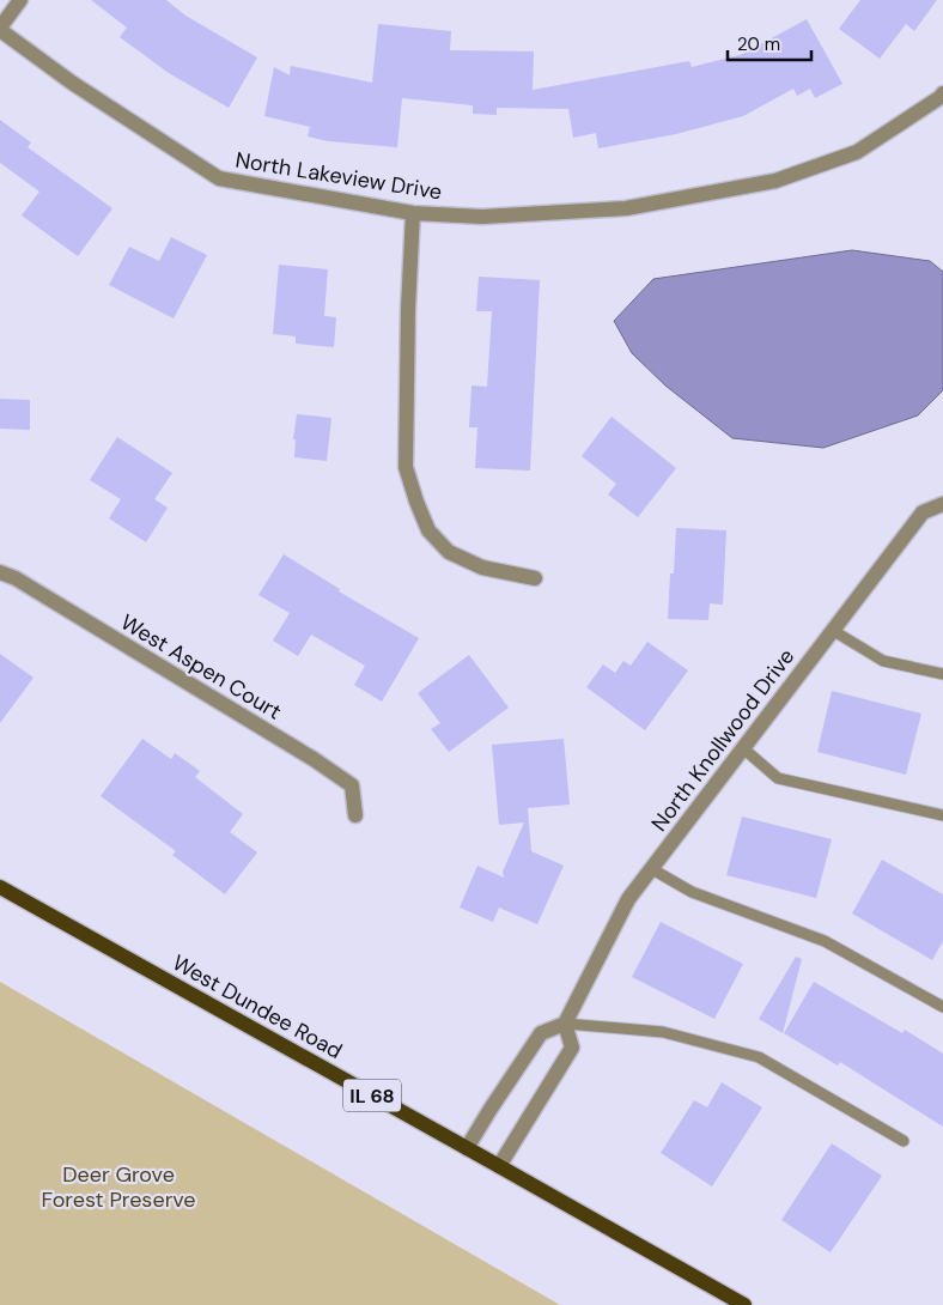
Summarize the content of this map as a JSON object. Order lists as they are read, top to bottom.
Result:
{
  "streets": {
    "main road": ["West Dundee Road", "IL 68"],
    "street": ["North Lakeview Drive", "West Aspen Court", "North Knollwood Drive"]
  },
  "parks": ["Deer Grove Forest Preserve"],
  "scale_bar": "20 m"
}
